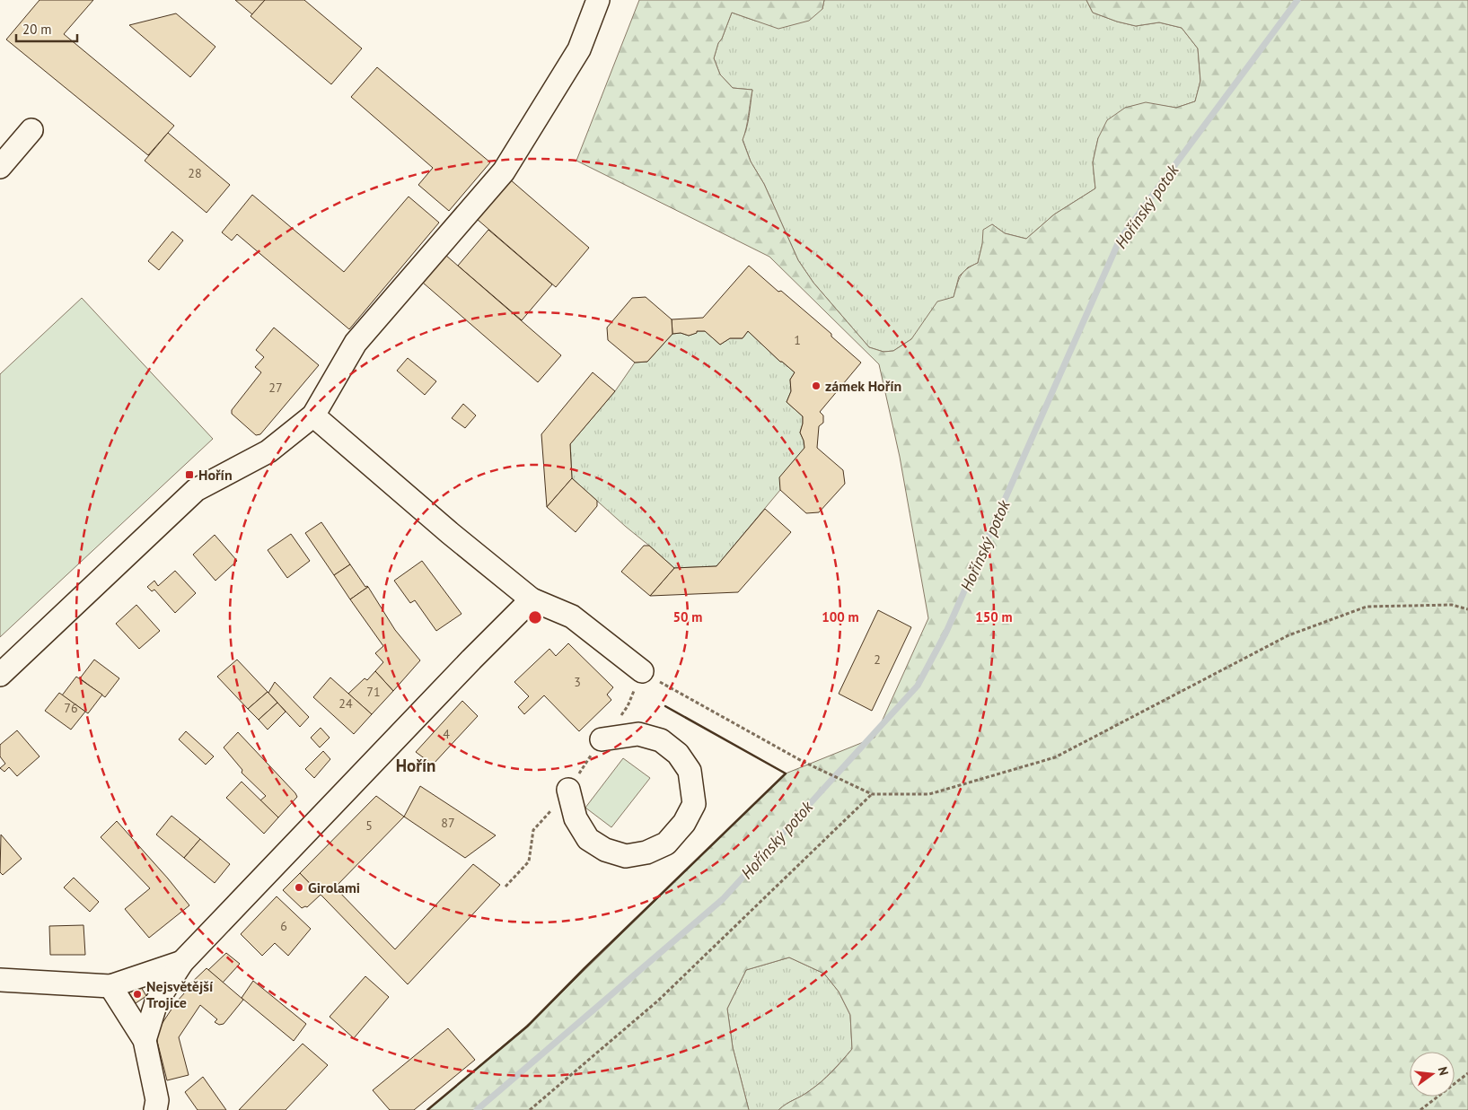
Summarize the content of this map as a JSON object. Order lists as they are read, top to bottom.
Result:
{
  "districts": ["Hořín"],
  "water": ["Hořínský potok"],
  "places": {
    "other": ["zámek Hořín", "Girolami", "Nejsvětější Trojice"],
    "transit": ["Hořín"]
  },
  "house_numbers": [
    "28",
    "1",
    "27",
    "2",
    "3",
    "71",
    "24",
    "76",
    "4",
    "87",
    "5",
    "6"
  ],
  "scale_bar": "20 m",
  "north": "right",
  "rings": ["50 m", "100 m", "150 m"]
}
